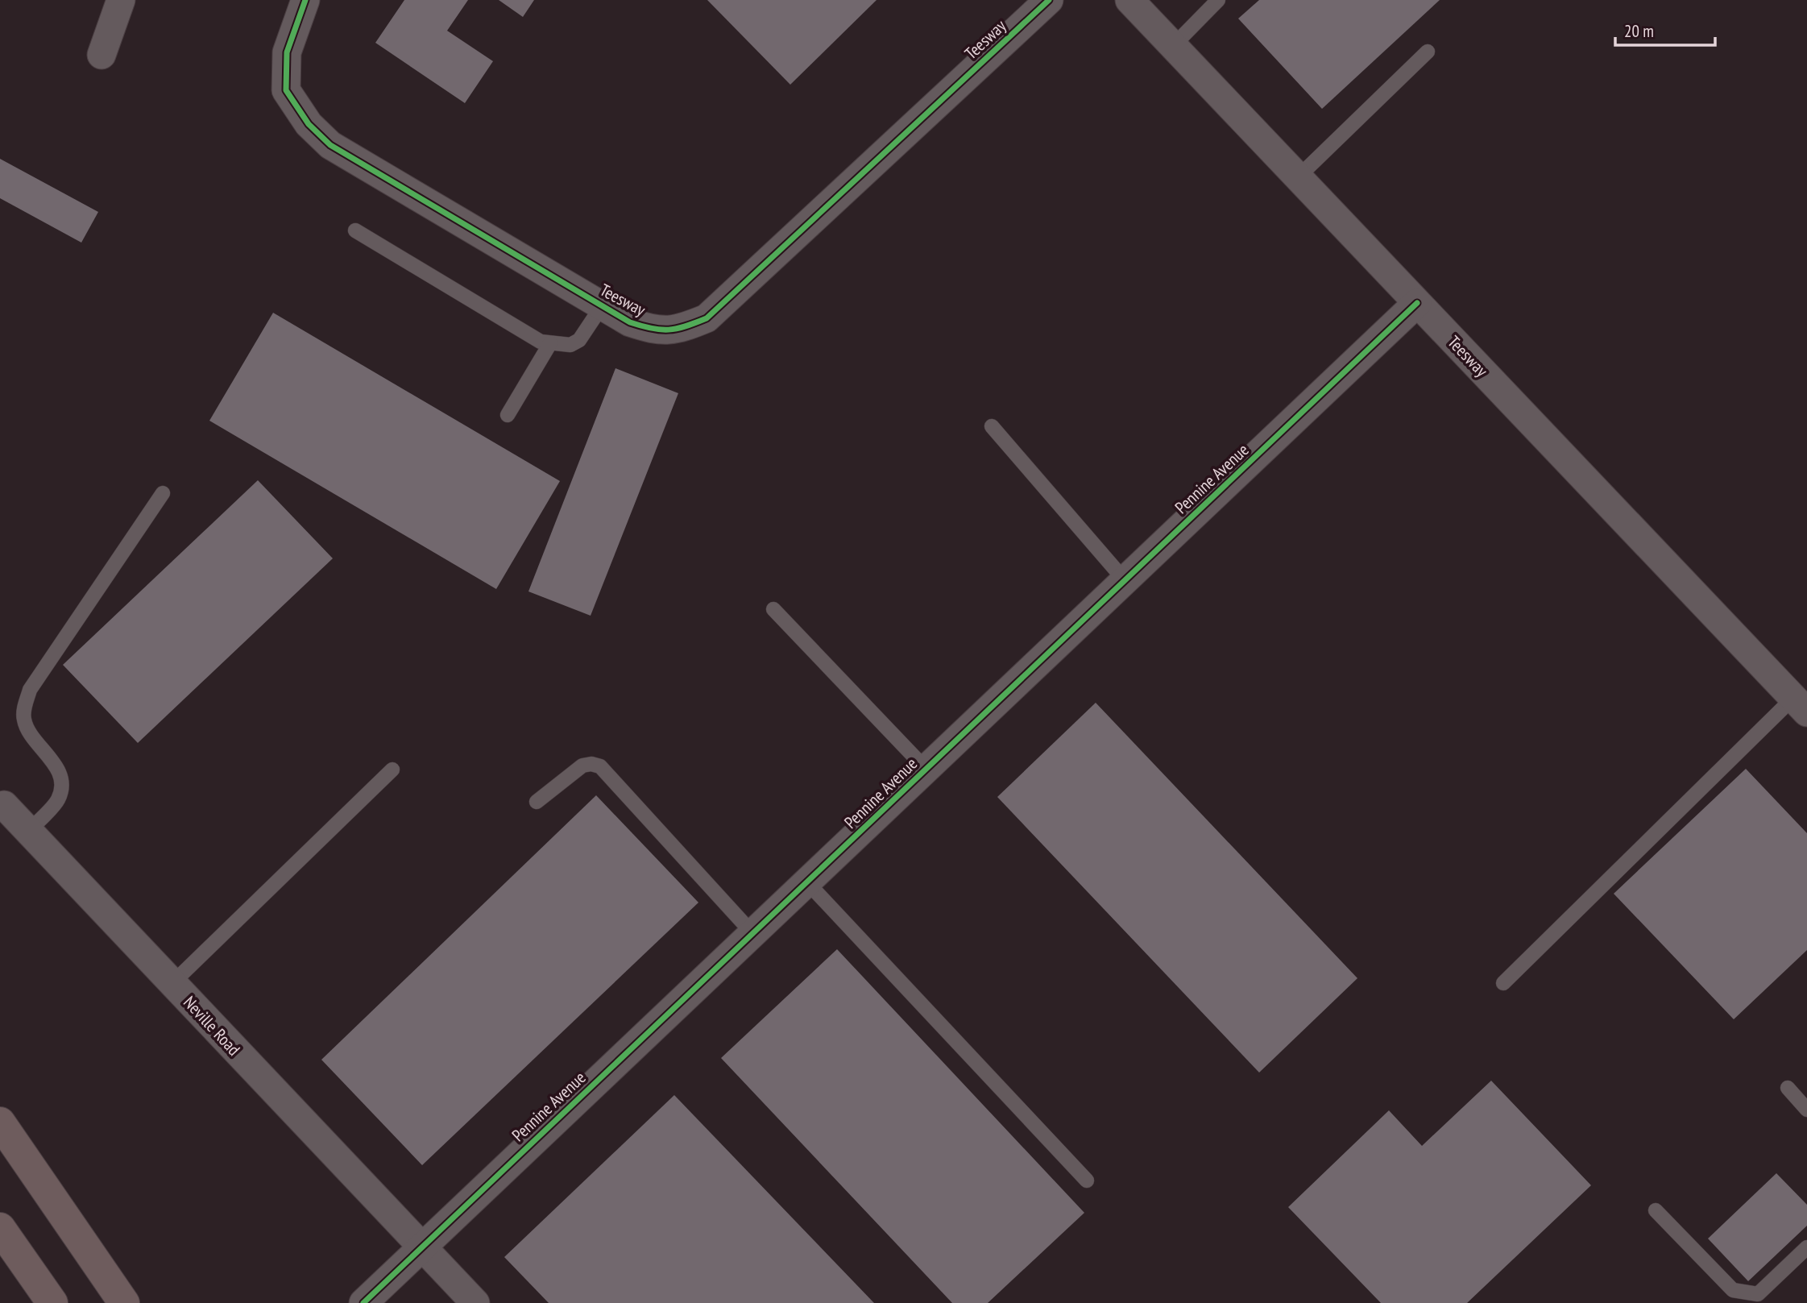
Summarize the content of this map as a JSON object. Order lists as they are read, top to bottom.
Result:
{
  "streets": {
    "street": ["Teesway", "Pennine Avenue", "Neville Road"]
  },
  "crossings": [
    ["Teesway", "Pennine Avenue"],
    ["Pennine Avenue", "Neville Road"]
  ],
  "scale_bar": "20 m"
}
